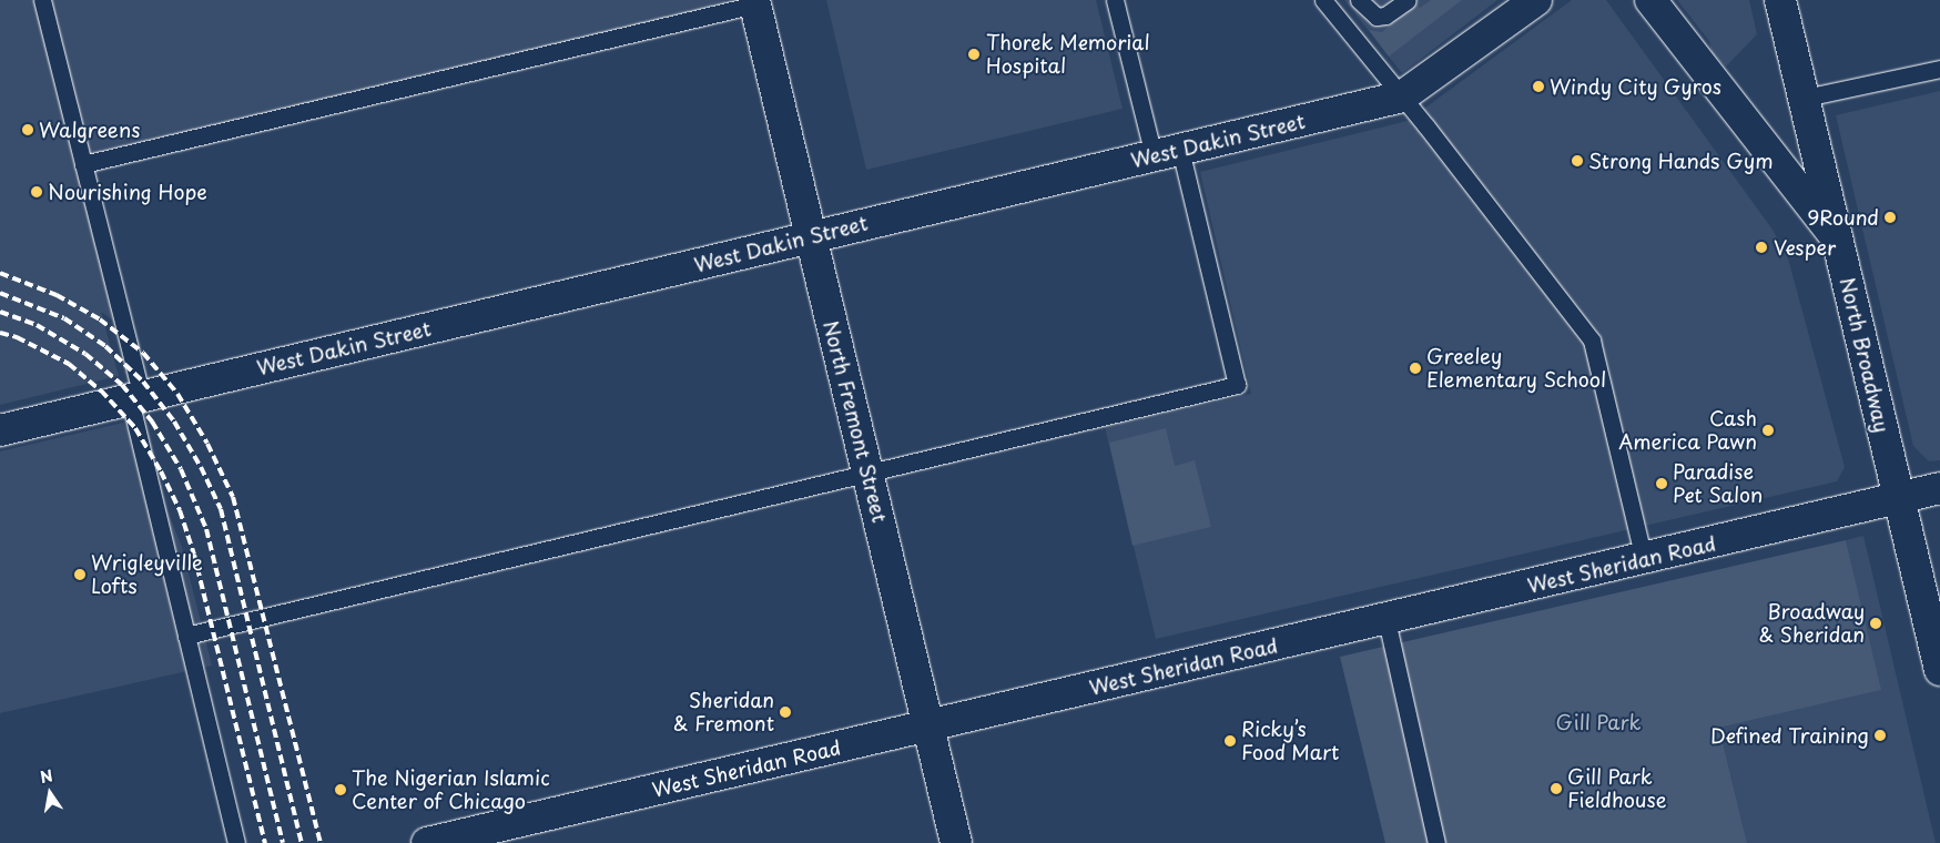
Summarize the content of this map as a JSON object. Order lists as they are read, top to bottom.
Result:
{
  "streets": {
    "street": [
      "West Dakin Street",
      "North Broadway",
      "North Fremont Street",
      "West Sheridan Road"
    ]
  },
  "crossings": [
    ["West Dakin Street", "North Fremont Street"],
    ["North Broadway", "West Sheridan Road"],
    ["North Fremont Street", "West Sheridan Road"]
  ],
  "parks": ["Gill Park"],
  "places": [
    "Thorek Memorial Hospital",
    "Windy City Gyros",
    "Walgreens",
    "Strong Hands Gym",
    "Nourishing Hope",
    "9Round",
    "Vesper",
    "Greeley Elementary School",
    "Cash America Pawn",
    "Paradise Pet Salon",
    "Wrigleyville Lofts",
    "Broadway & Sheridan",
    "Sheridan & Fremont",
    "Defined Training",
    "Ricky’s Food Mart",
    "Gill Park Fieldhouse",
    "The Nigerian Islamic Center of Chicago"
  ],
  "north": "top"
}
